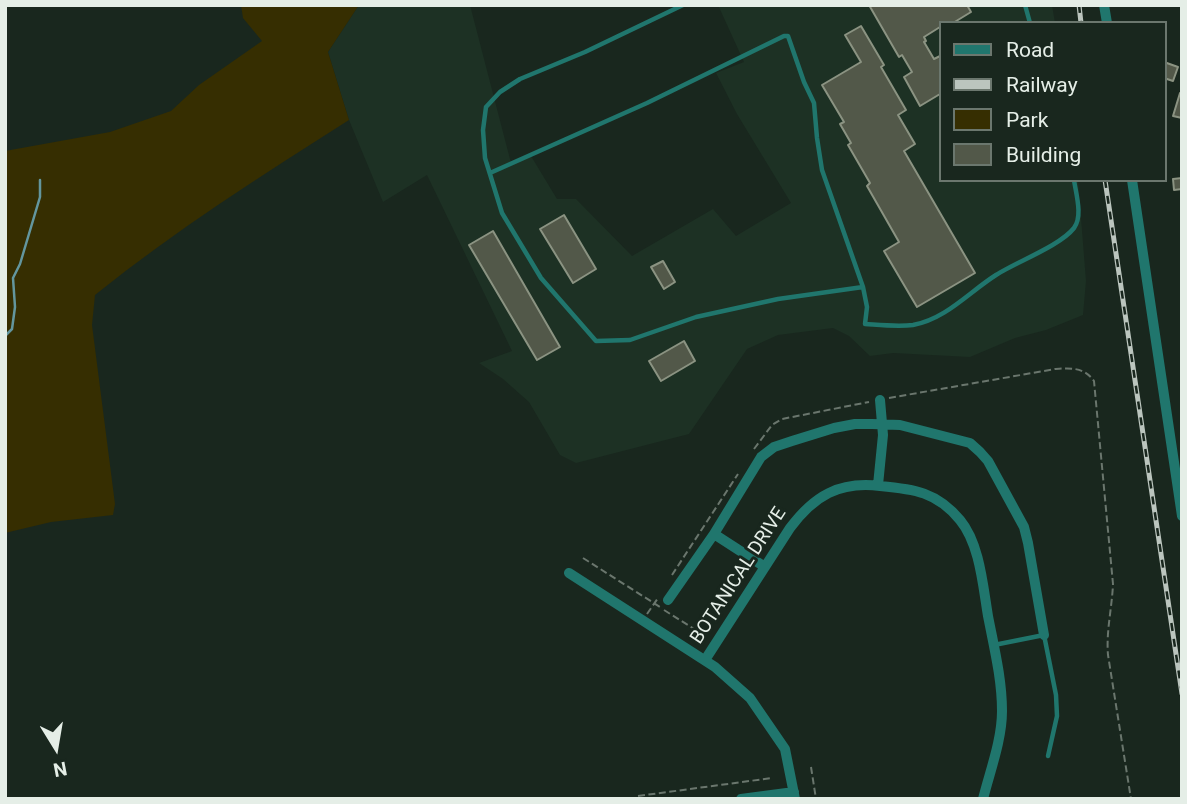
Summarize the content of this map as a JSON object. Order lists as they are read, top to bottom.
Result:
{
  "streets": {
    "street": ["BOTANICAL DRIVE"]
  },
  "legend": [
    "Road",
    "Railway",
    "Park",
    "Building"
  ],
  "north": "bottom"
}
